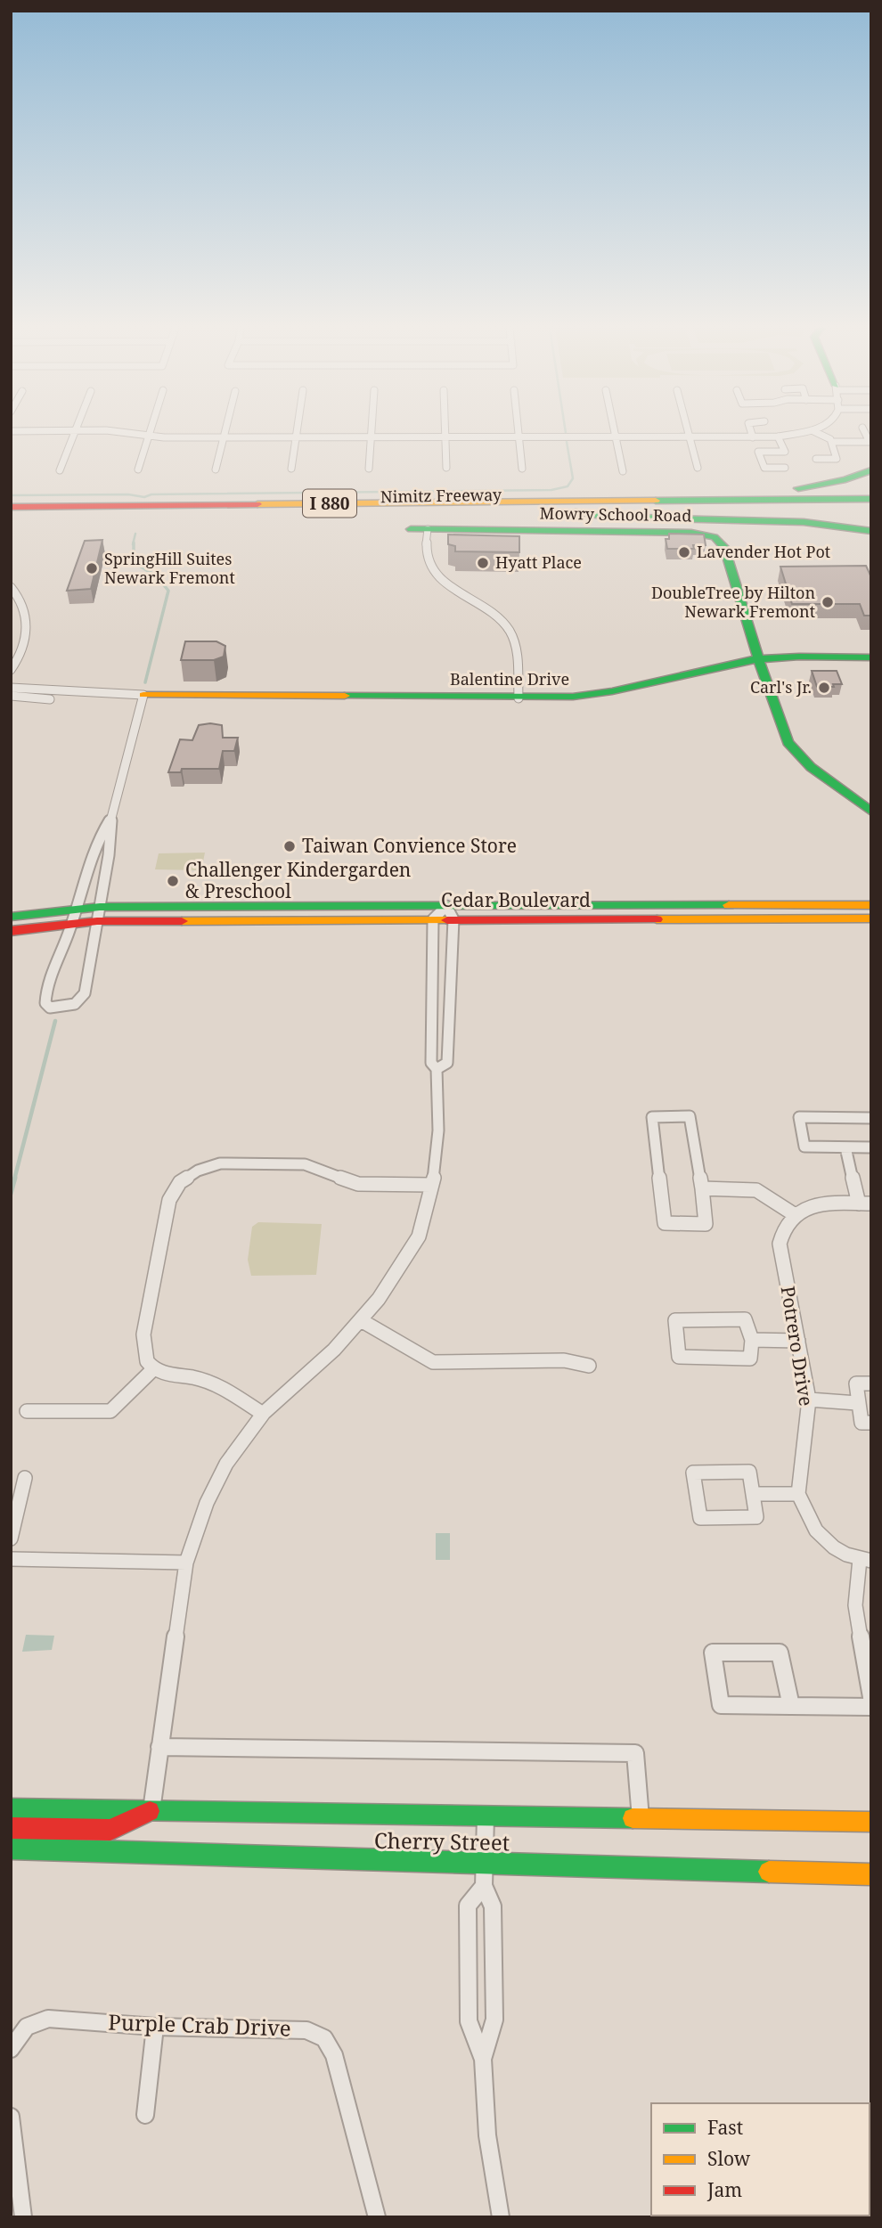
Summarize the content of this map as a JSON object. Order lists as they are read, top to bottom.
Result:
{
  "streets": {
    "main road": [
      "Nimitz Freeway",
      "I 880",
      "Mowry School Road",
      "Balentine Drive",
      "Cedar Boulevard",
      "Cherry Street"
    ],
    "street": ["Potrero Drive", "Purple Crab Drive"]
  },
  "crossings": [
    ["Mowry School Road", "Balentine Drive"]
  ],
  "places": [
    "Lavender Hot Pot",
    "Hyatt Place",
    "SpringHill Suites Newark Fremont",
    "DoubleTree by Hilton Newark Fremont",
    "Carl's Jr.",
    "Taiwan Convience Store",
    "Challenger Kindergarden & Preschool"
  ],
  "legend": ["Fast", "Slow", "Jam"]
}
